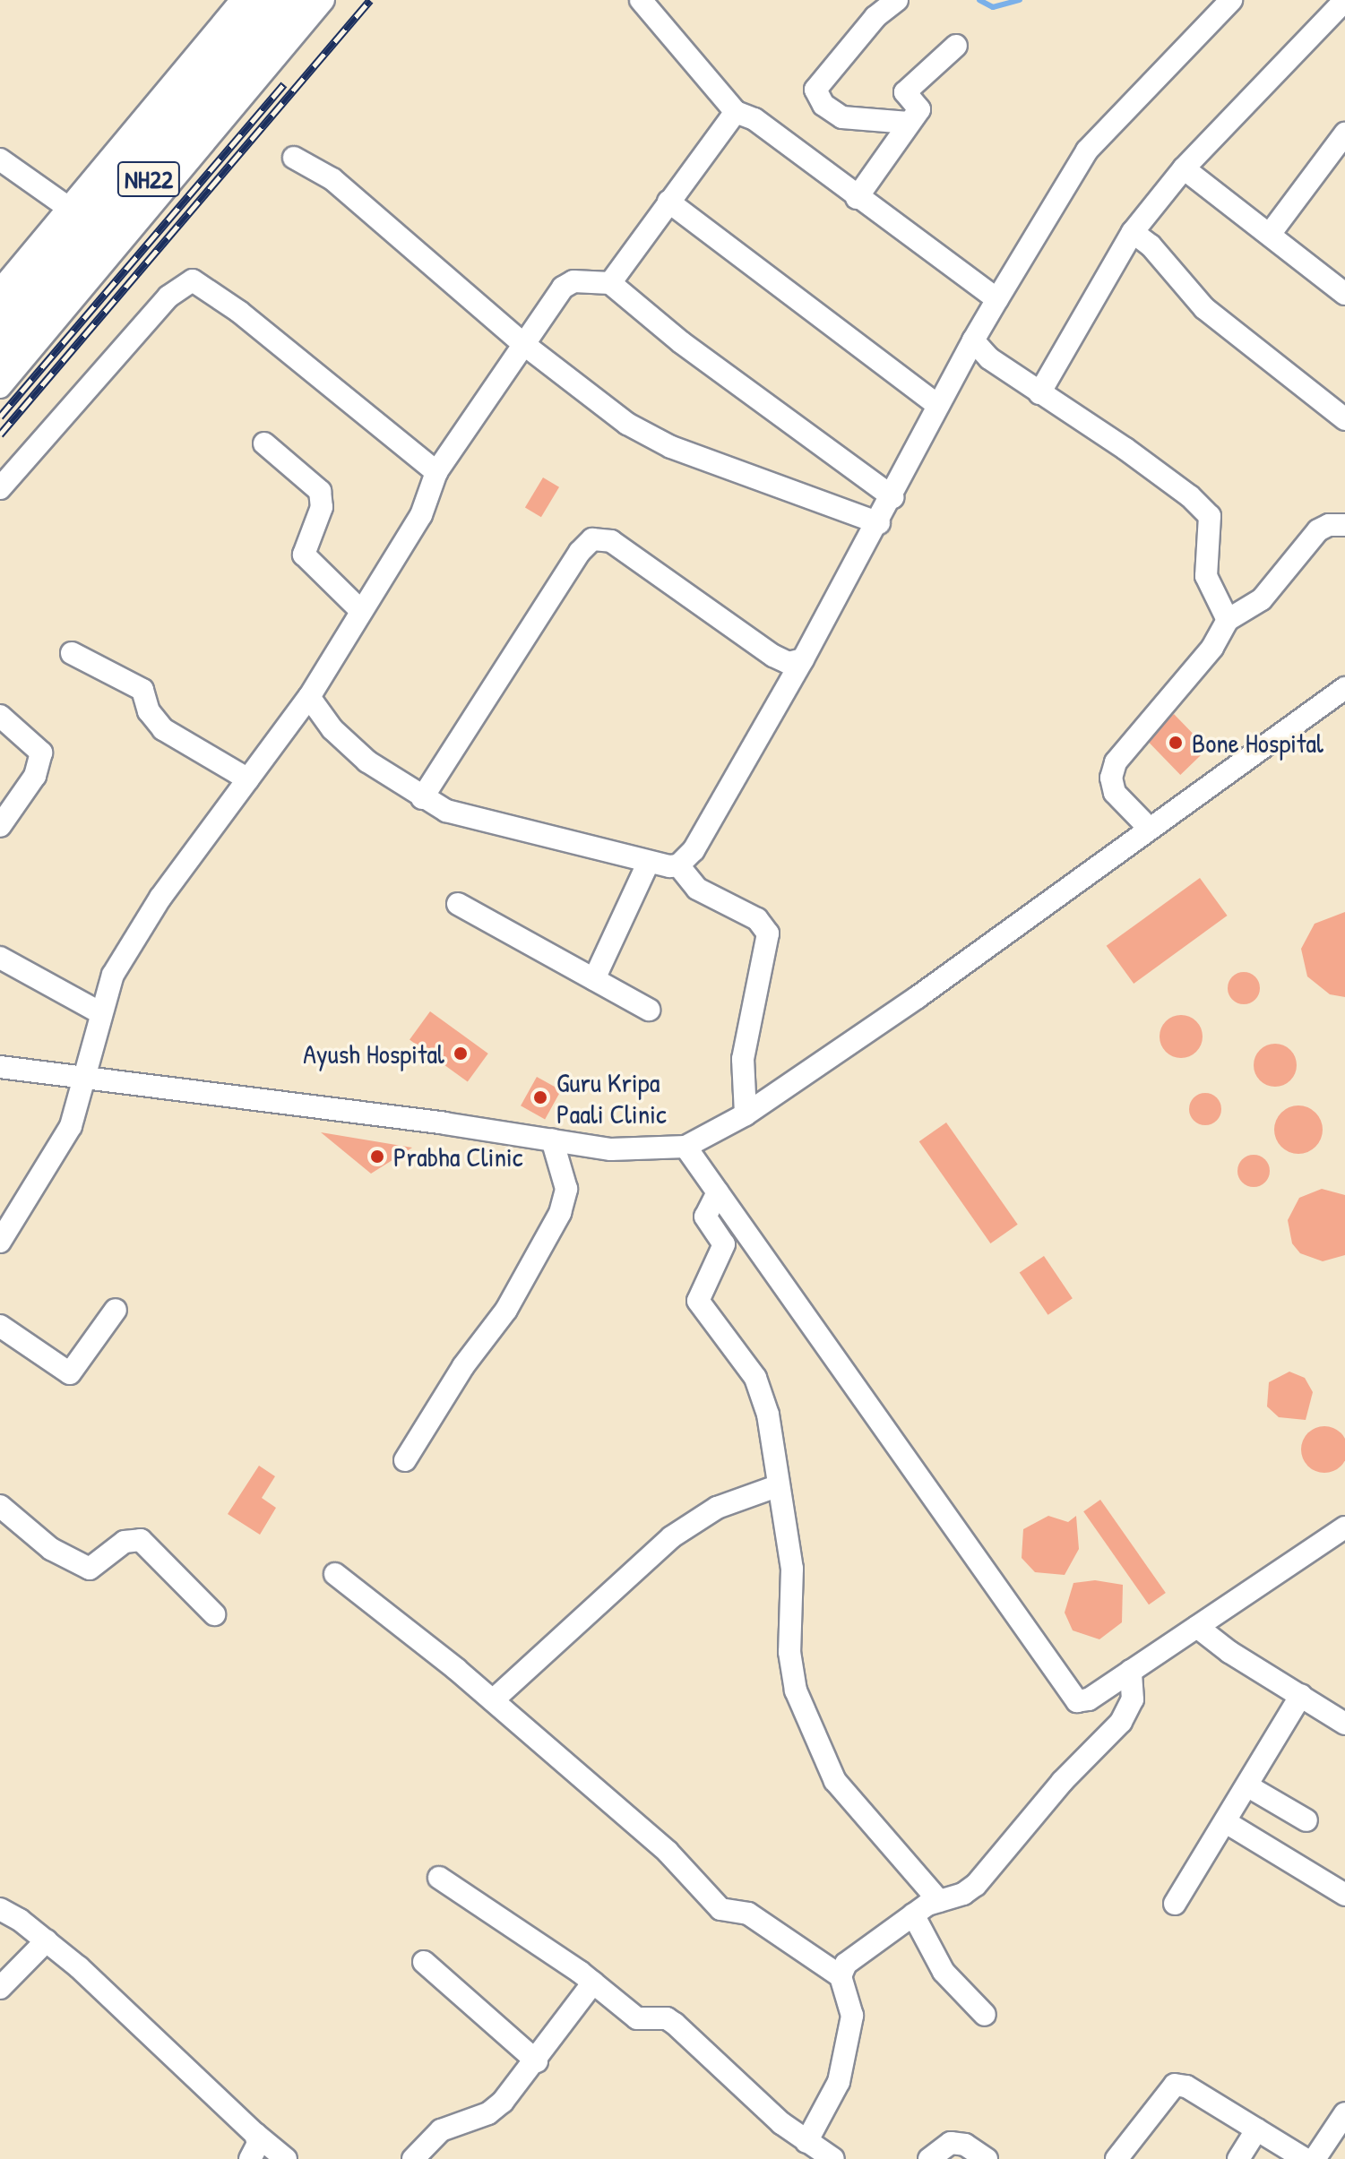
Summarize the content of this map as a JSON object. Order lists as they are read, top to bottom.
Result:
{
  "streets": {
    "highway": ["NH22"]
  },
  "places": [
    "Bone Hospital",
    "Ayush Hospital",
    "Guru Kripa Paali Clinic",
    "Prabha Clinic"
  ]
}
